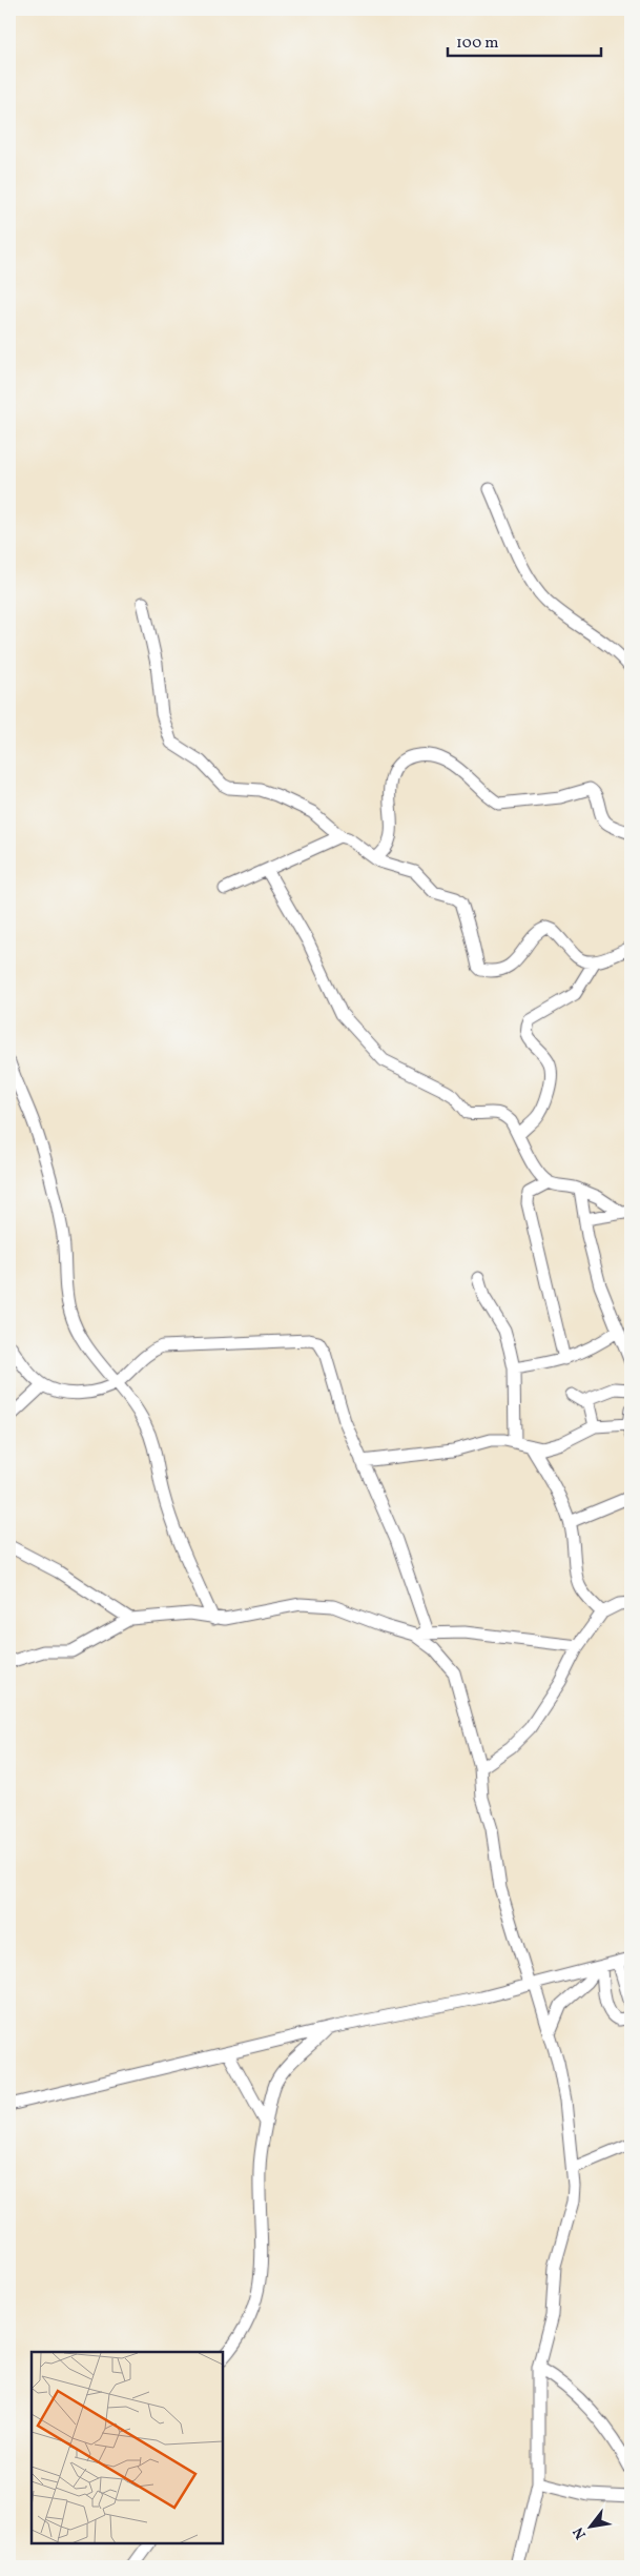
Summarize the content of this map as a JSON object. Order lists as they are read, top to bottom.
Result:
{
  "scale_bar": "100 m",
  "north": "bottom left"
}
